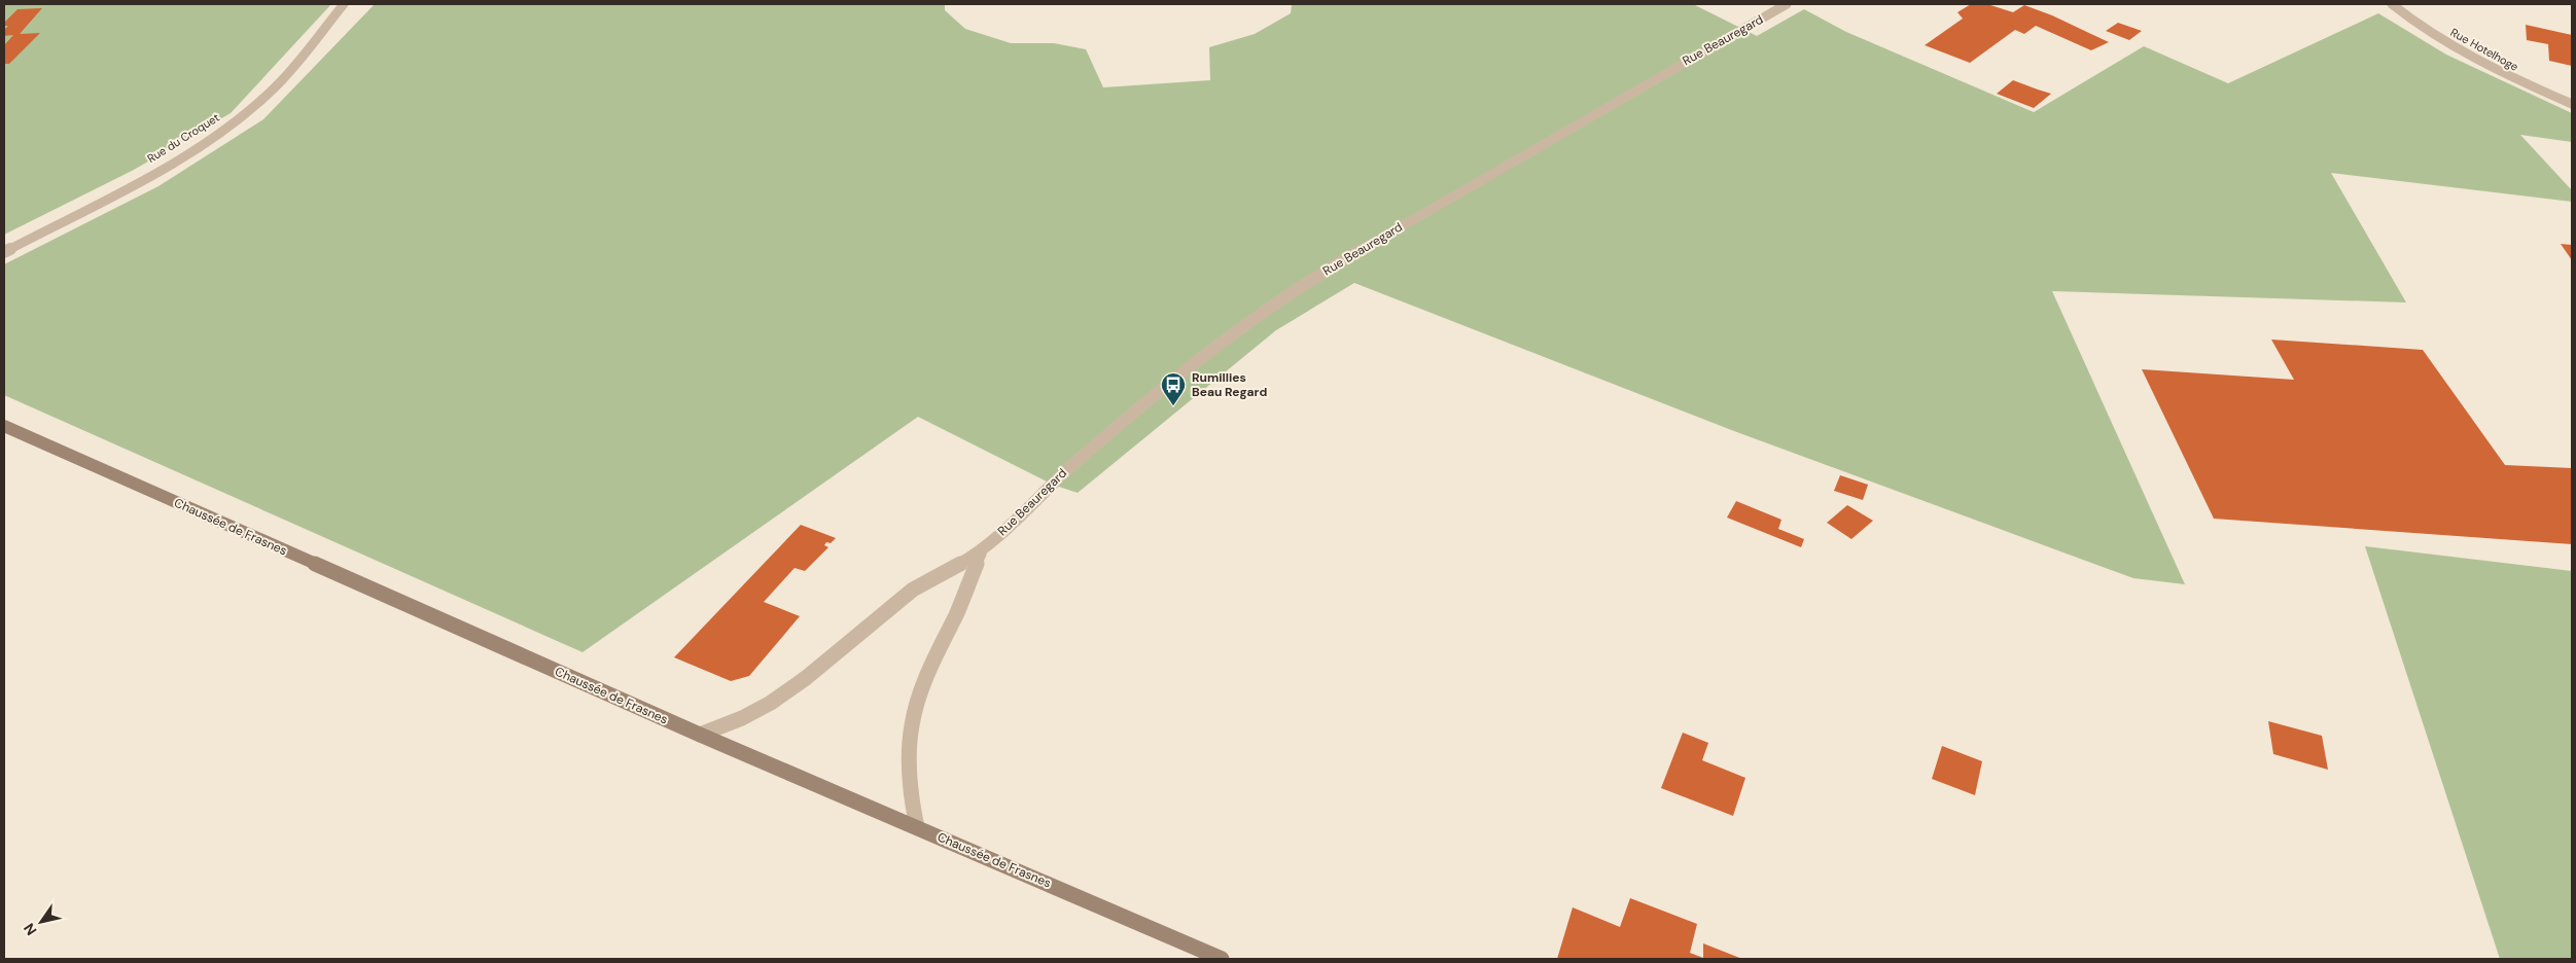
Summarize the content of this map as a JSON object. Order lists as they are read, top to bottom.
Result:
{
  "streets": {
    "main road": ["Chaussée de Frasnes"],
    "street": ["Rue Beauregard", "Rue Hotelhoge", "Rue du Croquet"]
  },
  "crossings": [
    ["Rue Beauregard", "Chaussée de Frasnes"]
  ],
  "places": {
    "bus stop": ["Rumillies Beau Regard"]
  },
  "north": "bottom left"
}
